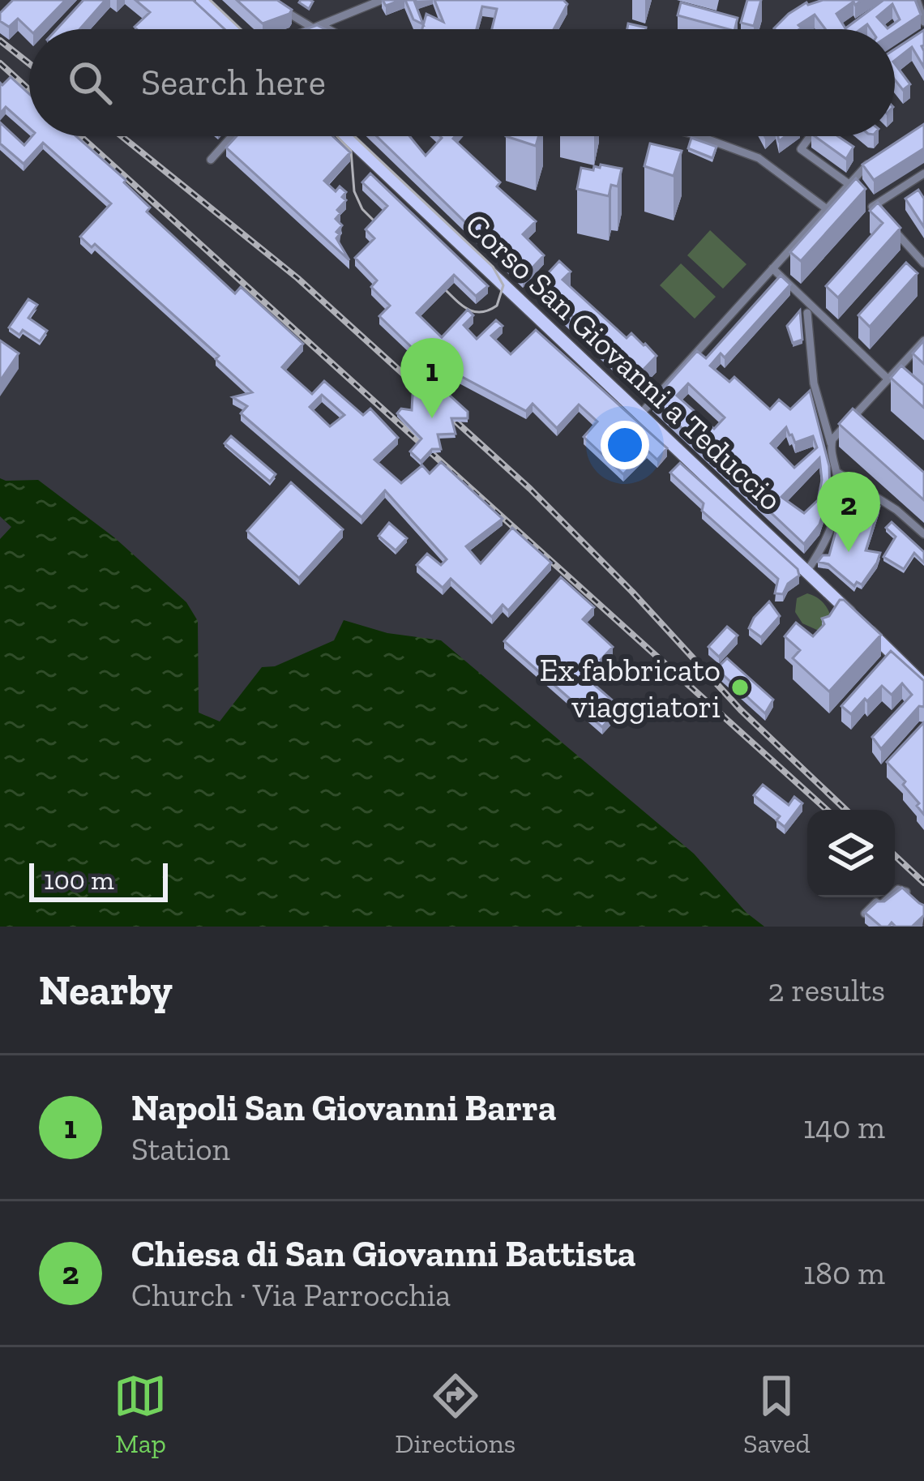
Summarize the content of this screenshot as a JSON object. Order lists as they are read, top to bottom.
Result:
{
  "streets": {
    "main road": ["Corso San Giovanni a Teduccio"]
  },
  "places": ["Ex fabbricato viaggiatori"],
  "scale_bar": "100 m",
  "page": {
    "search": "Search here",
    "pins": ["1", "2"],
    "scale": "100 m",
    "heading": ["Nearby", "2 results"],
    "list": [
      {
        "mark": "1",
        "name": "Napoli San Giovanni Barra",
        "note": "Station",
        "value": "140 m"
      },
      {
        "mark": "2",
        "name": "Chiesa di San Giovanni Battista",
        "note": "Church · Via Parrocchia",
        "value": "180 m"
      }
    ],
    "nav": ["Map", "Directions", "Saved"]
  }
}
